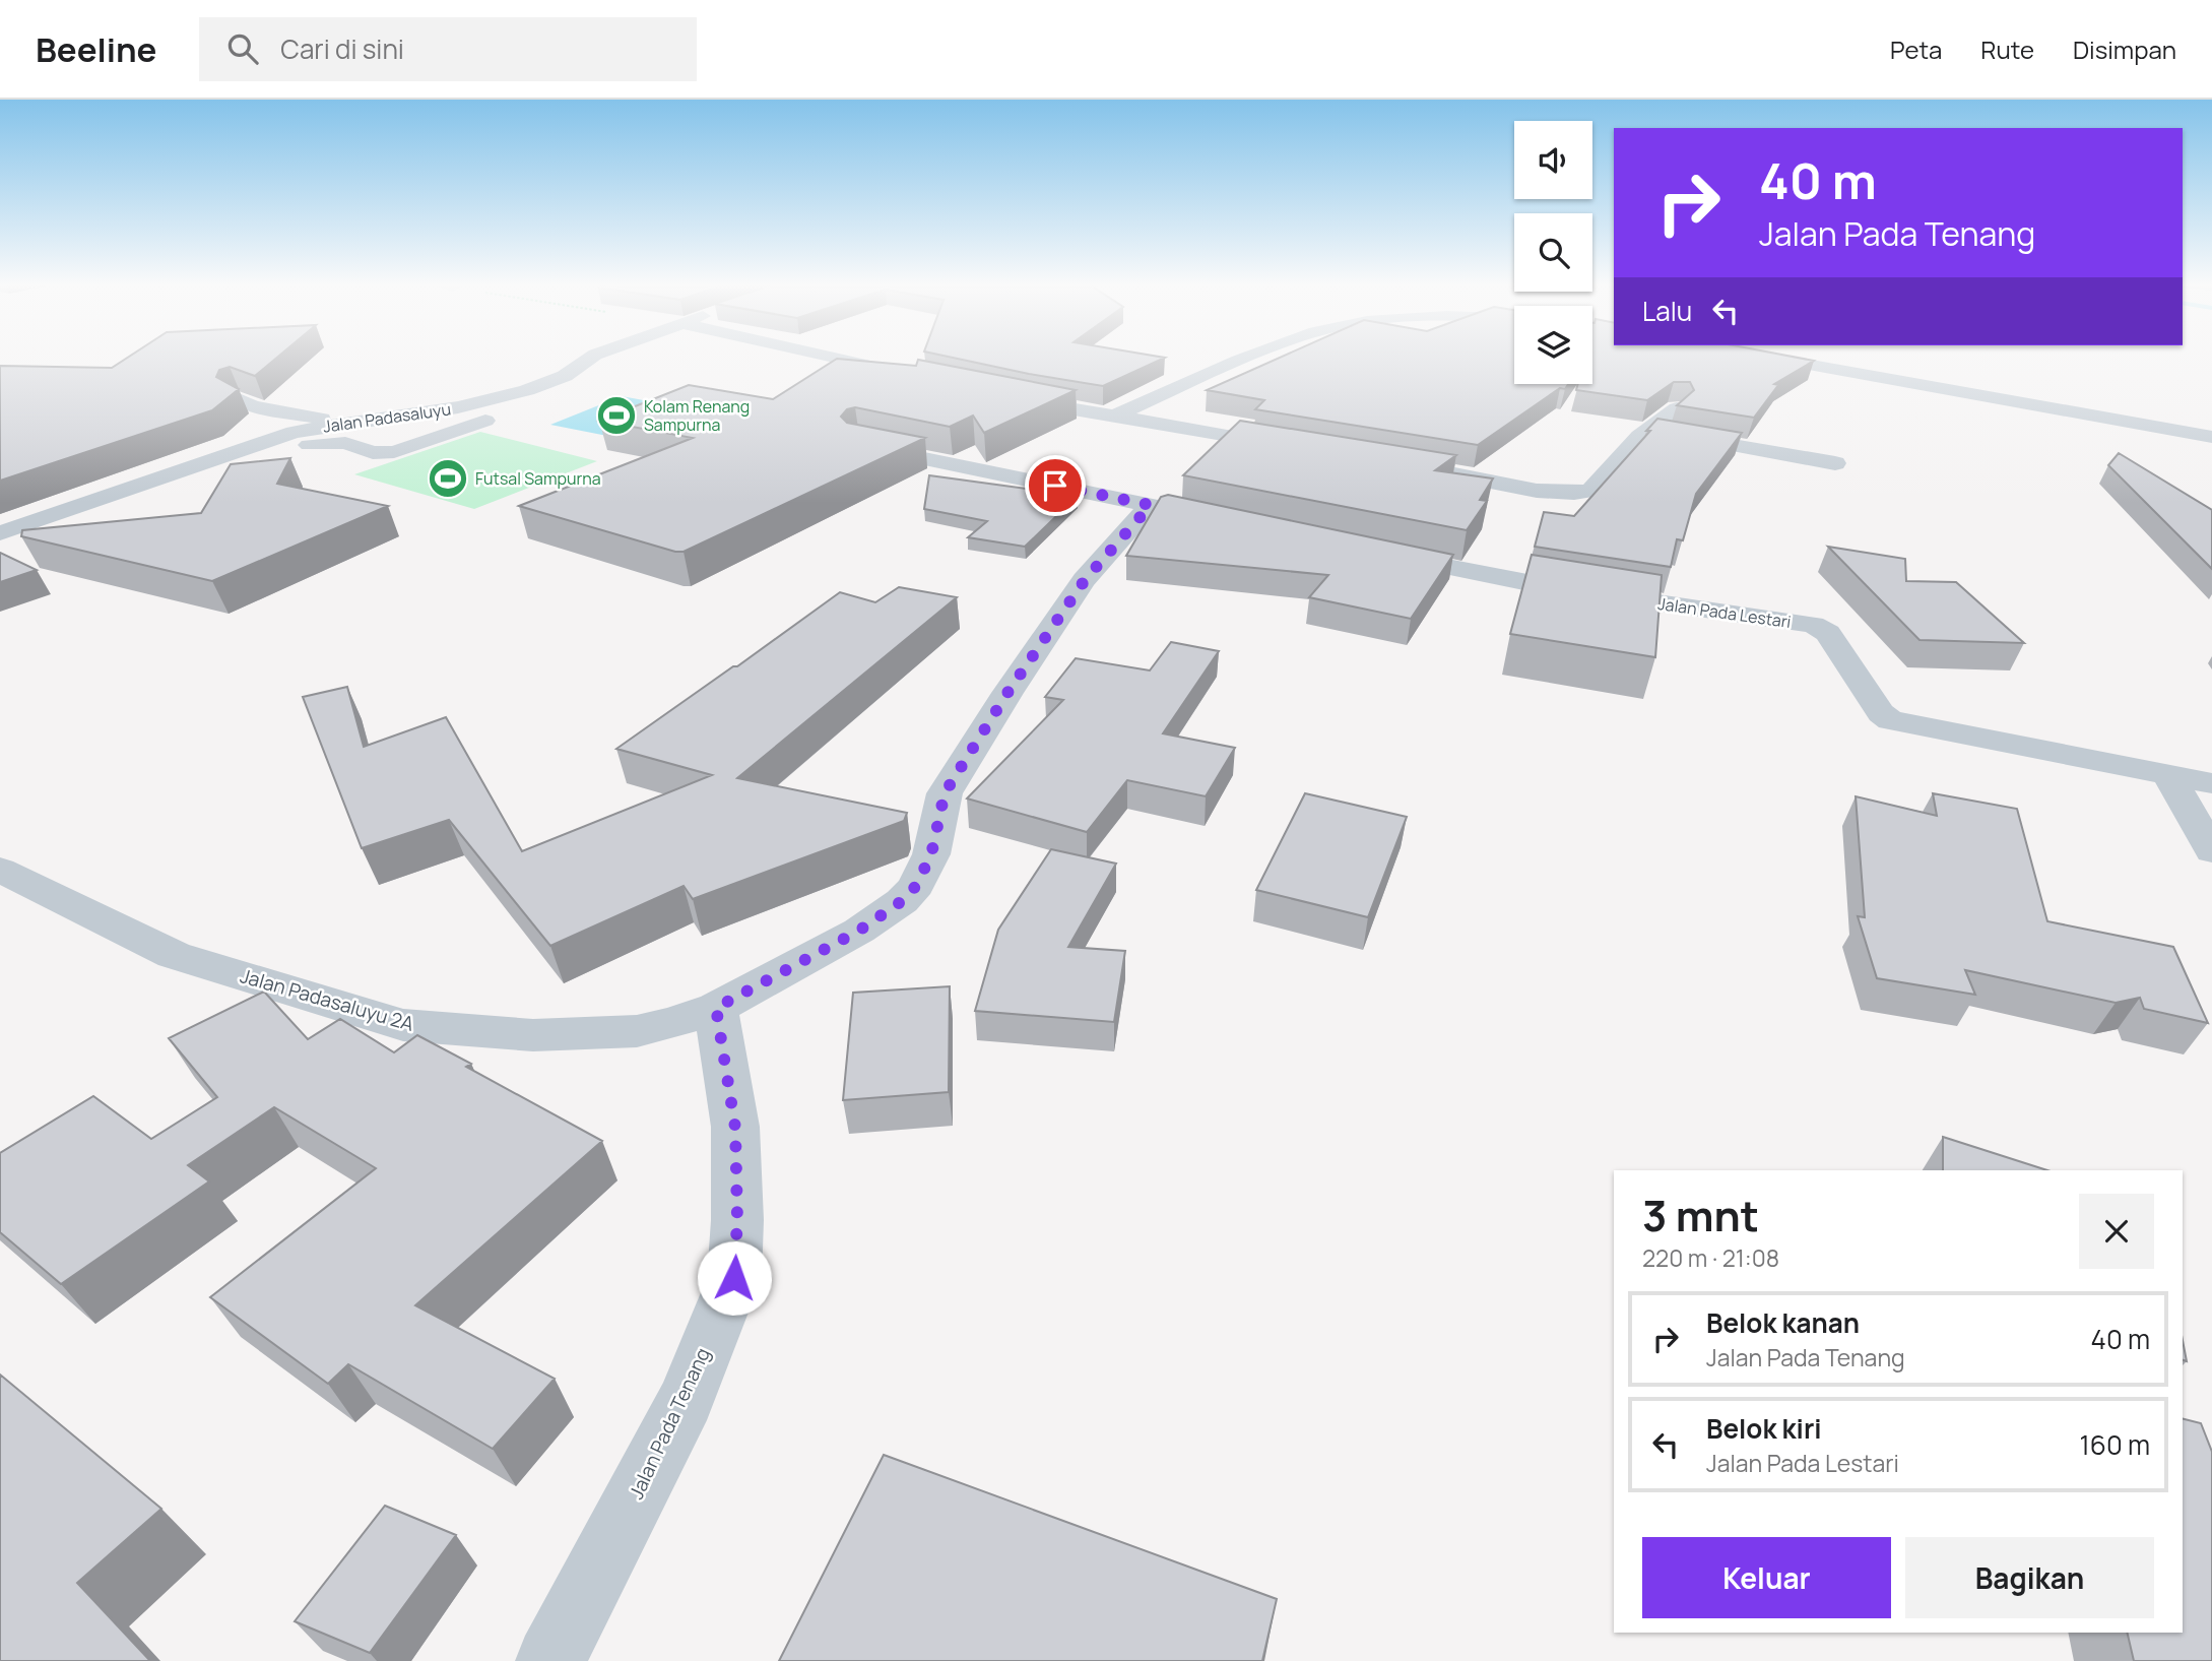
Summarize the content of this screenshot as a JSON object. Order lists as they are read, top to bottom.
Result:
{
  "streets": {
    "street": [
      "Jalan Padasaluyu",
      "Jalan Pada Lestari",
      "Jalan Padasaluyu 2A",
      "Jalan Pada Tenang"
    ]
  },
  "crossings": [
    ["Jalan Padasaluyu 2A", "Jalan Pada Tenang"]
  ],
  "places": {
    "sports": ["Kolam Renang Sampurna", "Futsal Sampurna"]
  },
  "page": {
    "header": "Beeline",
    "search": "Cari di sini",
    "nav": ["Peta", "Rute", "Disimpan"],
    "turn": ["40 m", "Jalan Pada Tenang"],
    "then": "Lalu",
    "heading": ["3 mnt", "220 m · 21:08"],
    "list": [
      {
        "name": "Belok kanan",
        "note": "Jalan Pada Tenang",
        "value": "40 m"
      },
      {
        "name": "Belok kiri",
        "note": "Jalan Pada Lestari",
        "value": "160 m"
      }
    ],
    "buttons": ["Keluar", "Bagikan"]
  }
}
